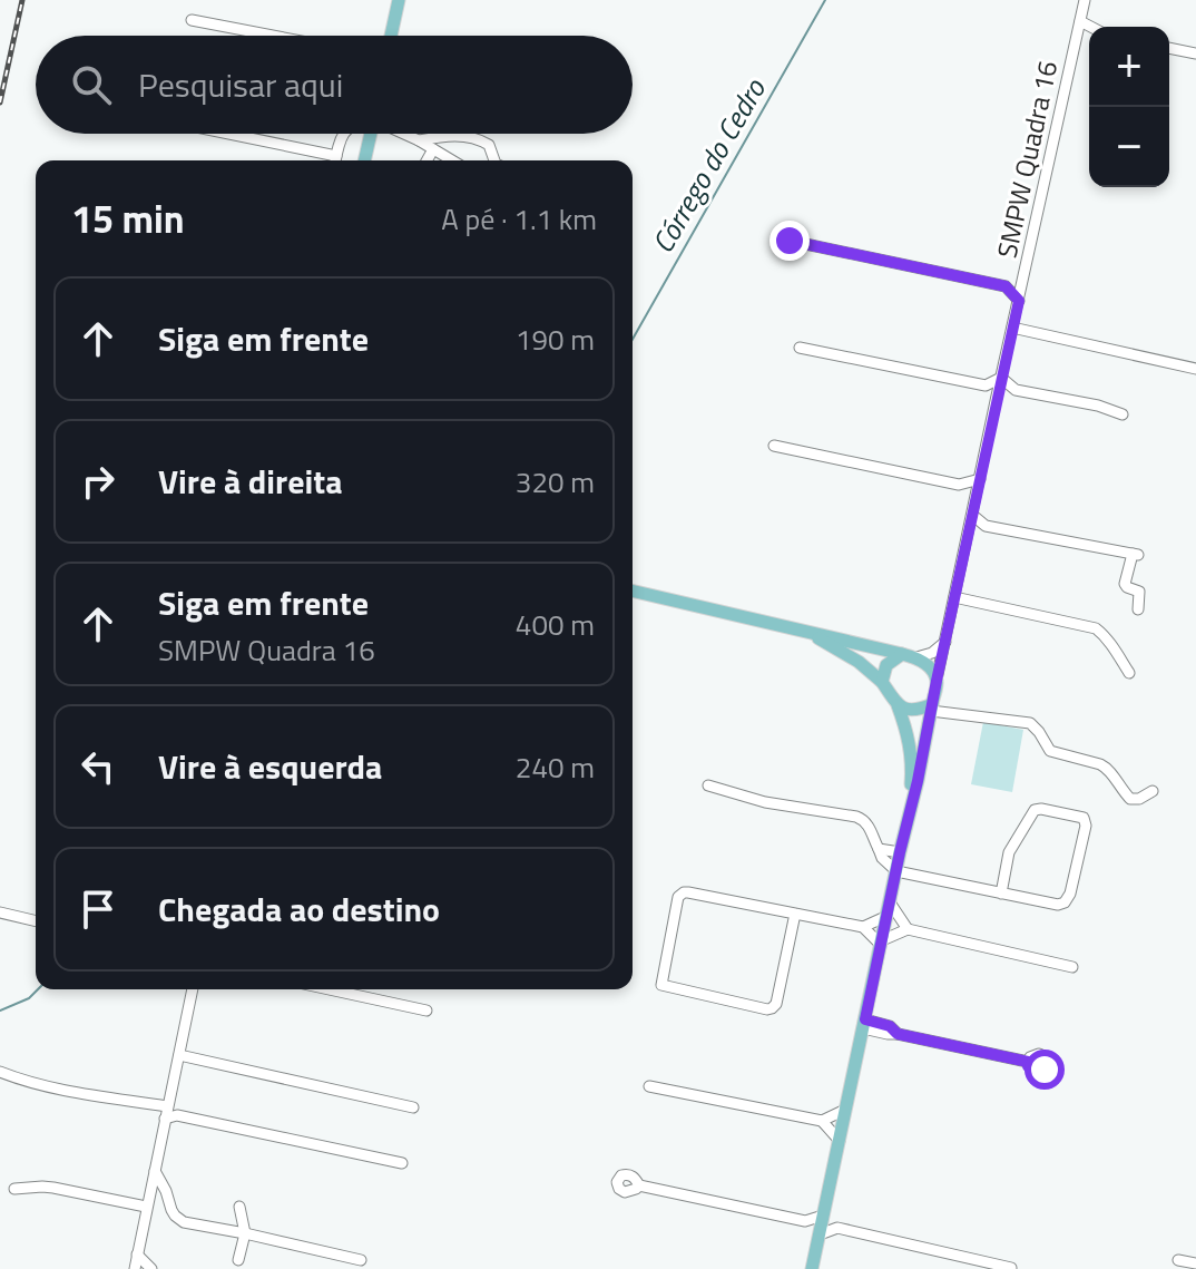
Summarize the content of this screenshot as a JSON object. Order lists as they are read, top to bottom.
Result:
{
  "streets": {
    "street": ["SMPW Quadra 16"]
  },
  "water": ["Córrego do Cedro"],
  "page": {
    "map_buttons": ["+", "−"],
    "search": "Pesquisar aqui",
    "heading": ["15 min", "A pé · 1.1 km"],
    "list": [
      ["Siga em frente", "190 m"],
      ["Vire à direita", "320 m"],
      ["Siga em frente", "SMPW Quadra 16", "400 m"],
      ["Vire à esquerda", "240 m"],
      "Chegada ao destino"
    ]
  }
}
